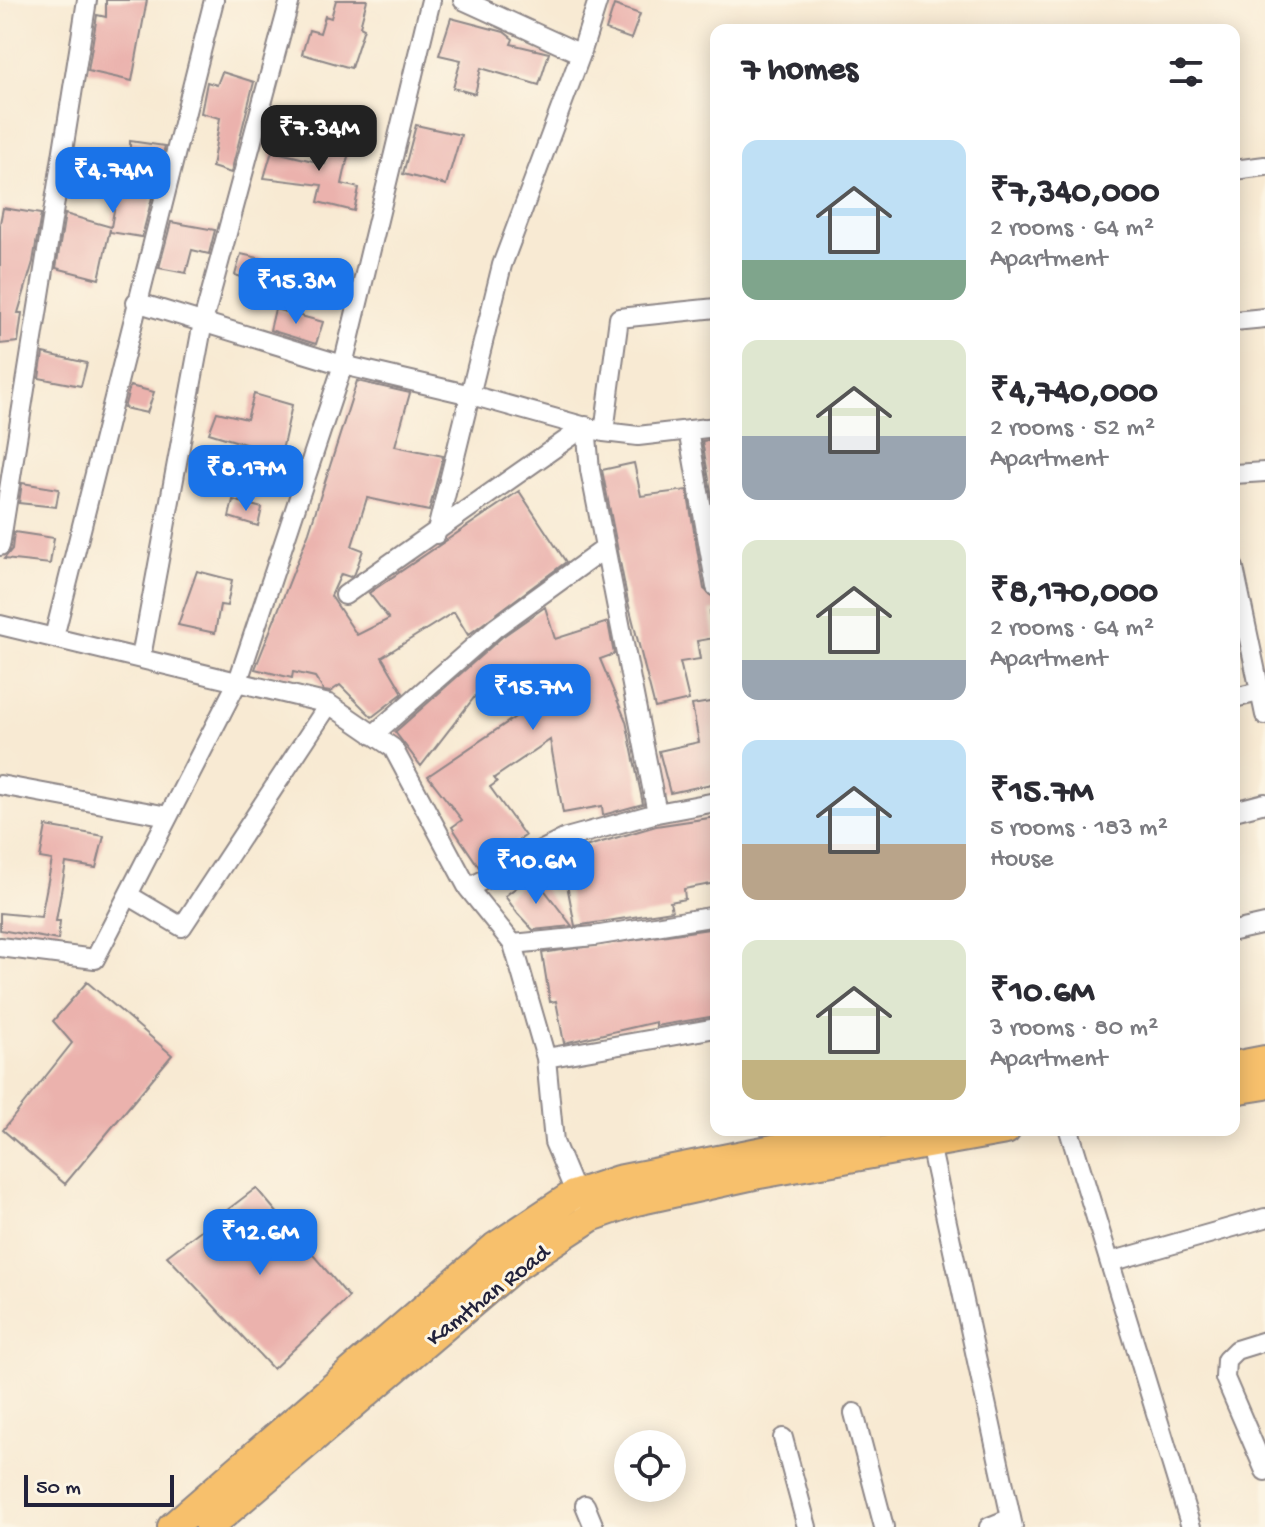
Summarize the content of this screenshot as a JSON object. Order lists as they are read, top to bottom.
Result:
{
  "streets": {
    "main road": ["Kamthan Road"]
  },
  "scale_bar": "50 m",
  "page": {
    "heading": "7 homes",
    "price": [
      "₹7.34M",
      "₹4.74M",
      "₹15.3M",
      "₹8.17M",
      "₹15.7M",
      "₹10.6M",
      "₹12.6M"
    ],
    "list": [
      {
        "name": "₹7,340,000",
        "note": "2 rooms · 64 m² · Apartment"
      },
      {
        "name": "₹4,740,000",
        "note": "2 rooms · 52 m² · Apartment"
      },
      {
        "name": "₹8,170,000",
        "note": "2 rooms · 64 m² · Apartment"
      },
      {
        "name": "₹15.7M",
        "note": "5 rooms · 183 m² · House"
      },
      {
        "name": "₹10.6M",
        "note": "3 rooms · 80 m² · Apartment"
      }
    ],
    "scale": "50 m"
  }
}
